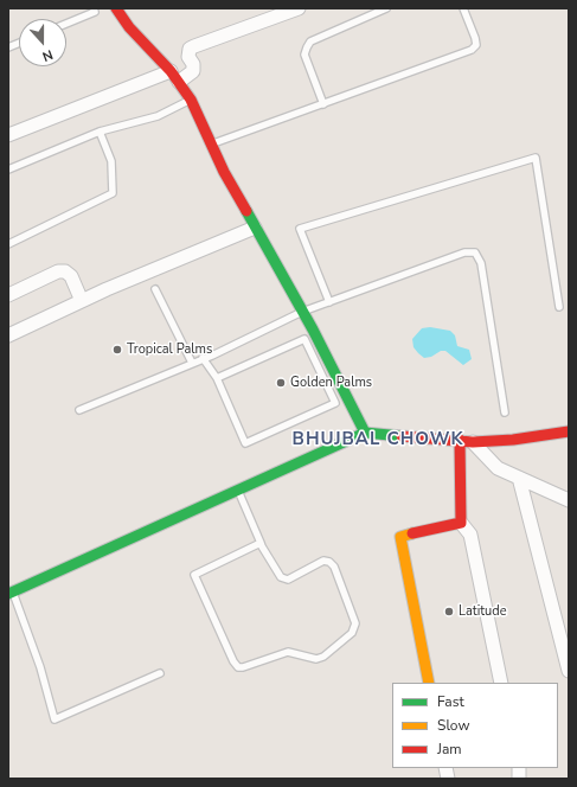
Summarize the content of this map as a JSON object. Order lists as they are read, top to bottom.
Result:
{
  "districts": ["BHUJBAL CHOWK"],
  "places": ["Tropical Palms", "Golden Palms", "Latitude"],
  "legend": ["Fast", "Slow", "Jam"],
  "north": "bottom"
}
